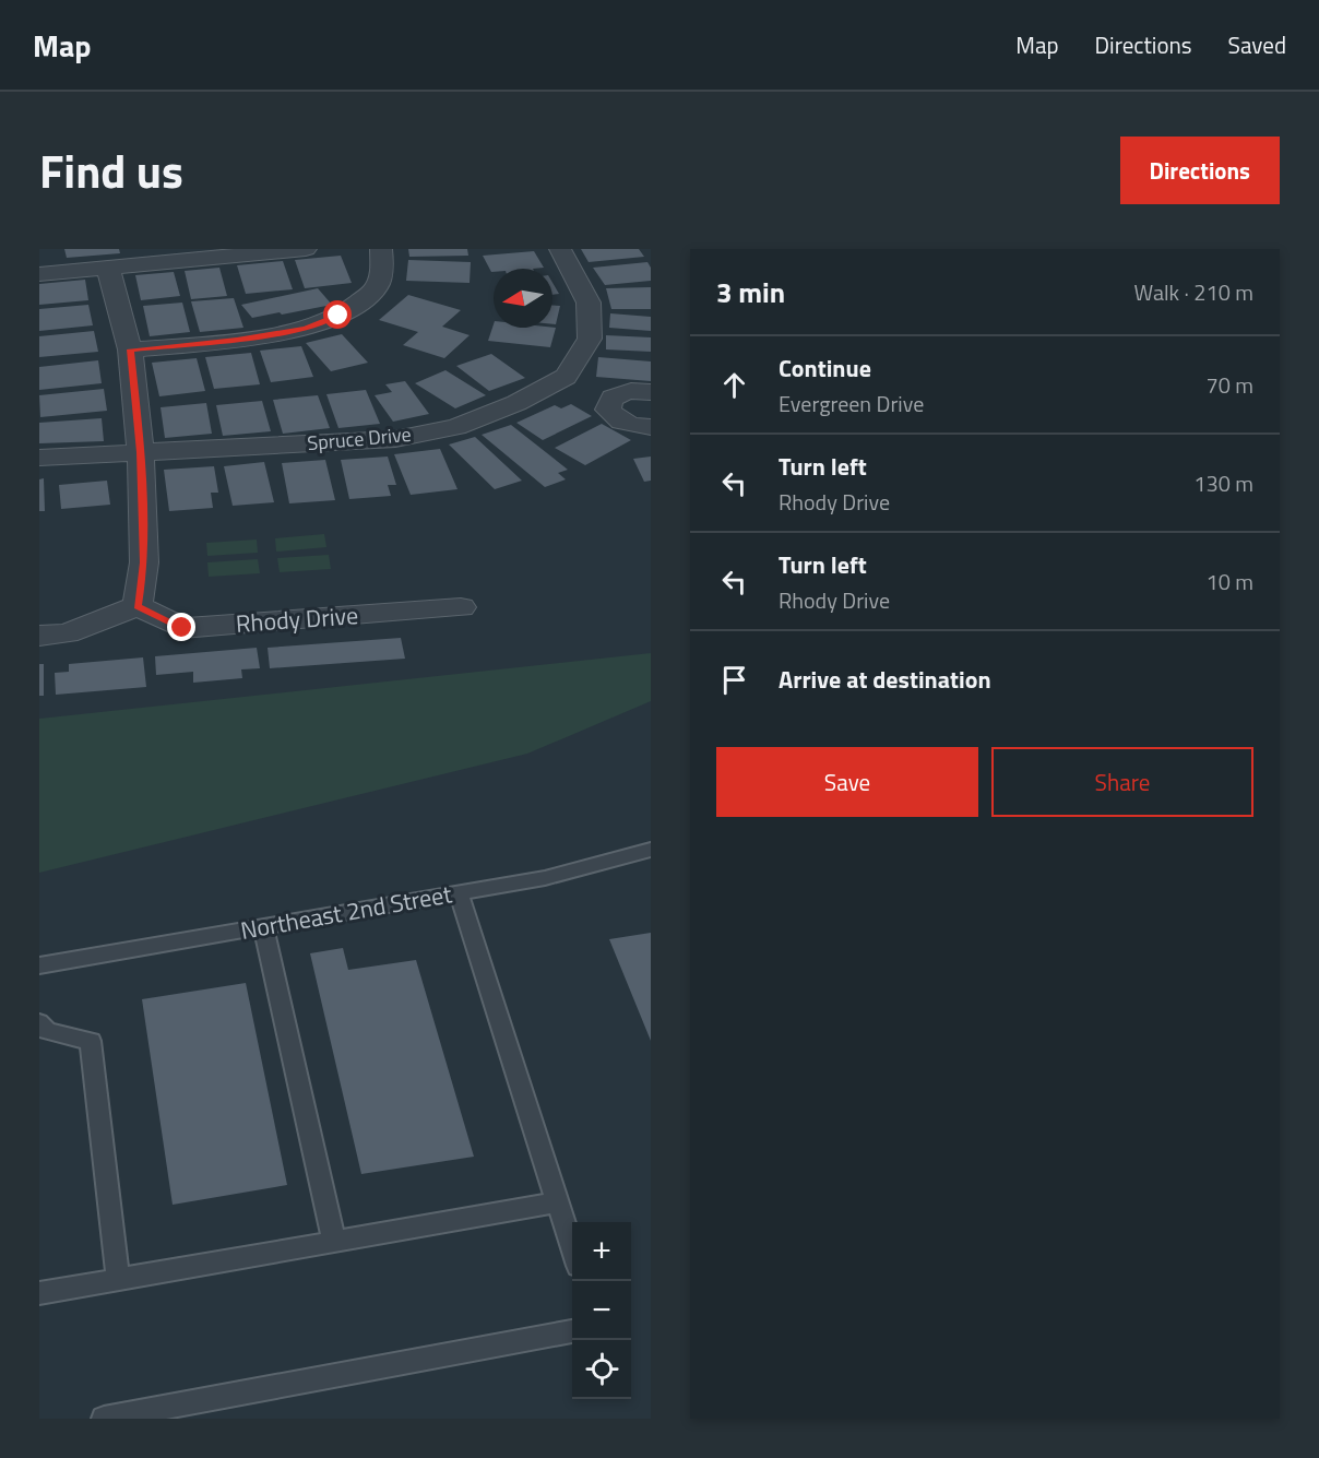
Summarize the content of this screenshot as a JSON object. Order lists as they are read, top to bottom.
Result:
{
  "streets": {
    "street": ["Spruce Drive", "Rhody Drive"],
    "lane": ["Northeast 2nd Street"]
  },
  "north": "left",
  "page": {
    "header": "Map",
    "nav": ["Map", "Directions", "Saved"],
    "title": "Find us",
    "buttons": [
      "Directions",
      ["Save", "Share"]
    ],
    "heading": ["3 min", "Walk · 210 m"],
    "list": [
      ["Continue", "Evergreen Drive", "70 m"],
      ["Turn left", "Rhody Drive", "130 m"],
      ["Turn left", "Rhody Drive", "10 m"],
      "Arrive at destination"
    ],
    "map_buttons": ["+", "−"]
  }
}
